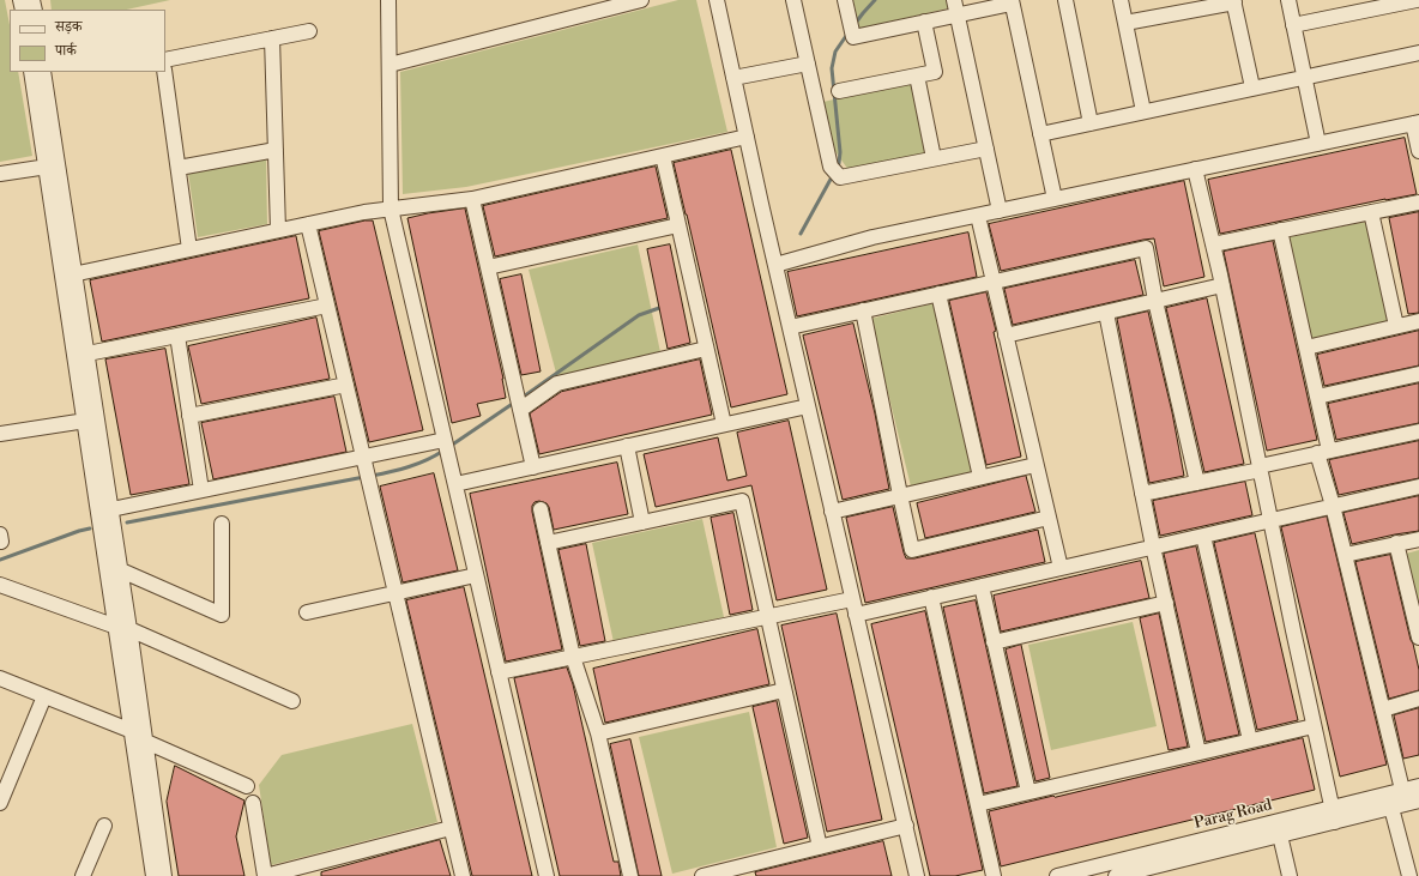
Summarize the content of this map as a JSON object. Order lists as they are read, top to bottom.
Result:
{
  "streets": {
    "street": ["Parag Road"]
  },
  "legend": ["सड़क", "पार्क"]
}
